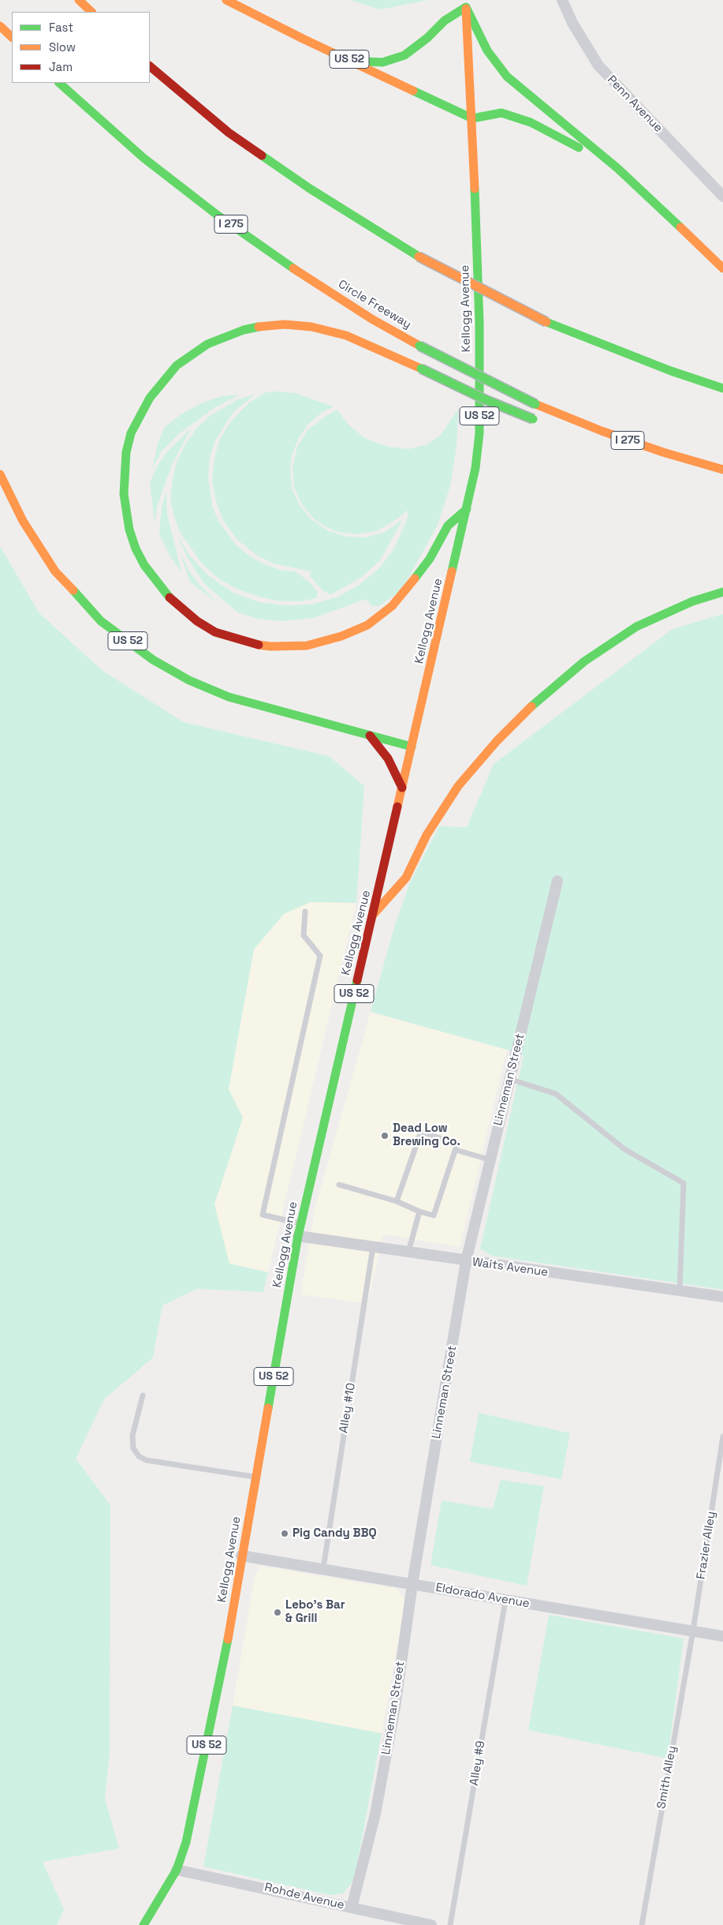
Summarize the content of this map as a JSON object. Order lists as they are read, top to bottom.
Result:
{
  "streets": {
    "main road": [
      "US 52",
      "I 275",
      "Circle Freeway",
      "Kellogg Avenue"
    ],
    "street": [
      "Penn Avenue",
      "Linneman Street",
      "Waits Avenue",
      "Eldorado Avenue",
      "Rohde Avenue"
    ],
    "lane": [
      "Alley #10",
      "Frazier Alley",
      "Alley #9",
      "Smith Alley"
    ]
  },
  "crossings": [
    ["US 52", "Kellogg Avenue"],
    ["Kellogg Avenue", "Waits Avenue"],
    ["Kellogg Avenue", "Eldorado Avenue"],
    ["Kellogg Avenue", "Rohde Avenue"],
    ["Linneman Street", "Waits Avenue"],
    ["Linneman Street", "Eldorado Avenue"],
    ["Linneman Street", "Rohde Avenue"],
    ["Waits Avenue", "Alley #10"],
    ["Alley #10", "Eldorado Avenue"],
    ["Frazier Alley", "Eldorado Avenue"],
    ["Frazier Alley", "Smith Alley"],
    ["Eldorado Avenue", "Alley #9"],
    ["Eldorado Avenue", "Smith Alley"]
  ],
  "places": ["Dead Low Brewing Co.", "Pig Candy BBQ", "Lebo's Bar & Grill"],
  "legend": ["Fast", "Slow", "Jam"]
}
